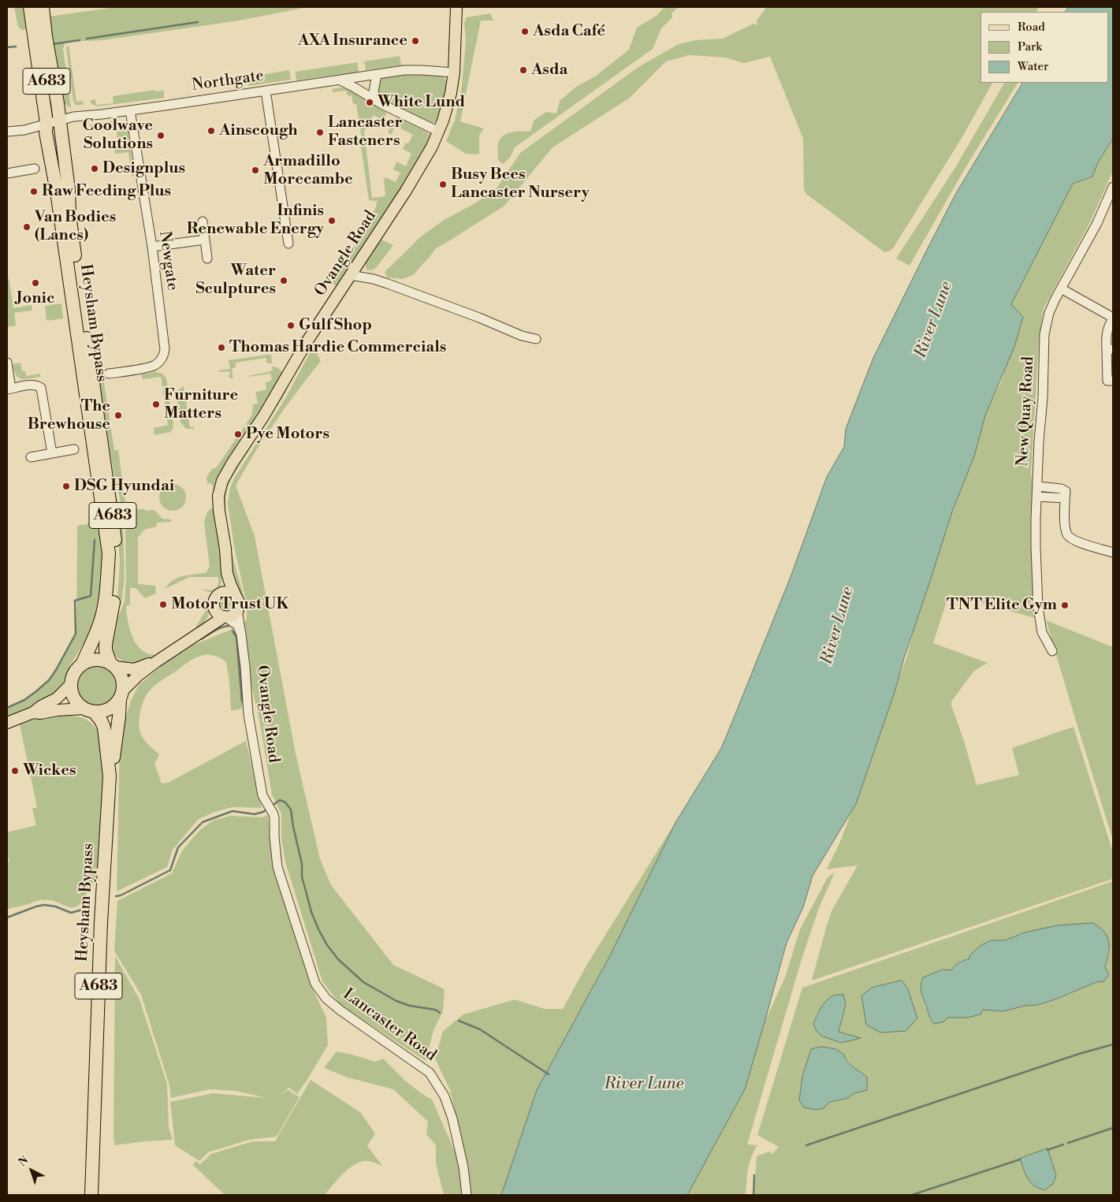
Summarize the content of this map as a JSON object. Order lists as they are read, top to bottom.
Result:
{
  "streets": {
    "highway": ["A683", "Heysham Bypass"],
    "main road": ["Ovangle Road"],
    "street": [
      "Northgate",
      "Newgate",
      "New Quay Road",
      "Lancaster Road"
    ]
  },
  "crossings": [
    ["A683", "Northgate"],
    ["A683", "Heysham Bypass"],
    ["Northgate", "Ovangle Road"],
    ["Northgate", "Newgate"],
    ["Northgate", "Heysham Bypass"],
    ["Ovangle Road", "Lancaster Road"]
  ],
  "water": ["River Lune"],
  "places": [
    "Asda Café",
    "AXA Insurance",
    "Asda",
    "White Lund",
    "Ainscough",
    "Lancaster Fasteners",
    "Coolwave Solutions",
    "Designplus",
    "Armadillo Morecambe",
    "Busy Bees Lancaster Nursery",
    "Raw Feeding Plus",
    "Infinis Renewable Energy",
    "Van Bodies (Lancs)",
    "Water Sculptures",
    "Jonic",
    "Gulf Shop",
    "Thomas Hardie Commercials",
    "Furniture Matters",
    "The Brewhouse",
    "Pye Motors",
    "DSG Hyundai",
    "Motor Trust UK",
    "TNT Elite Gym",
    "Wickes"
  ],
  "legend": ["Road", "Park", "Water"],
  "north": "top left"
}
